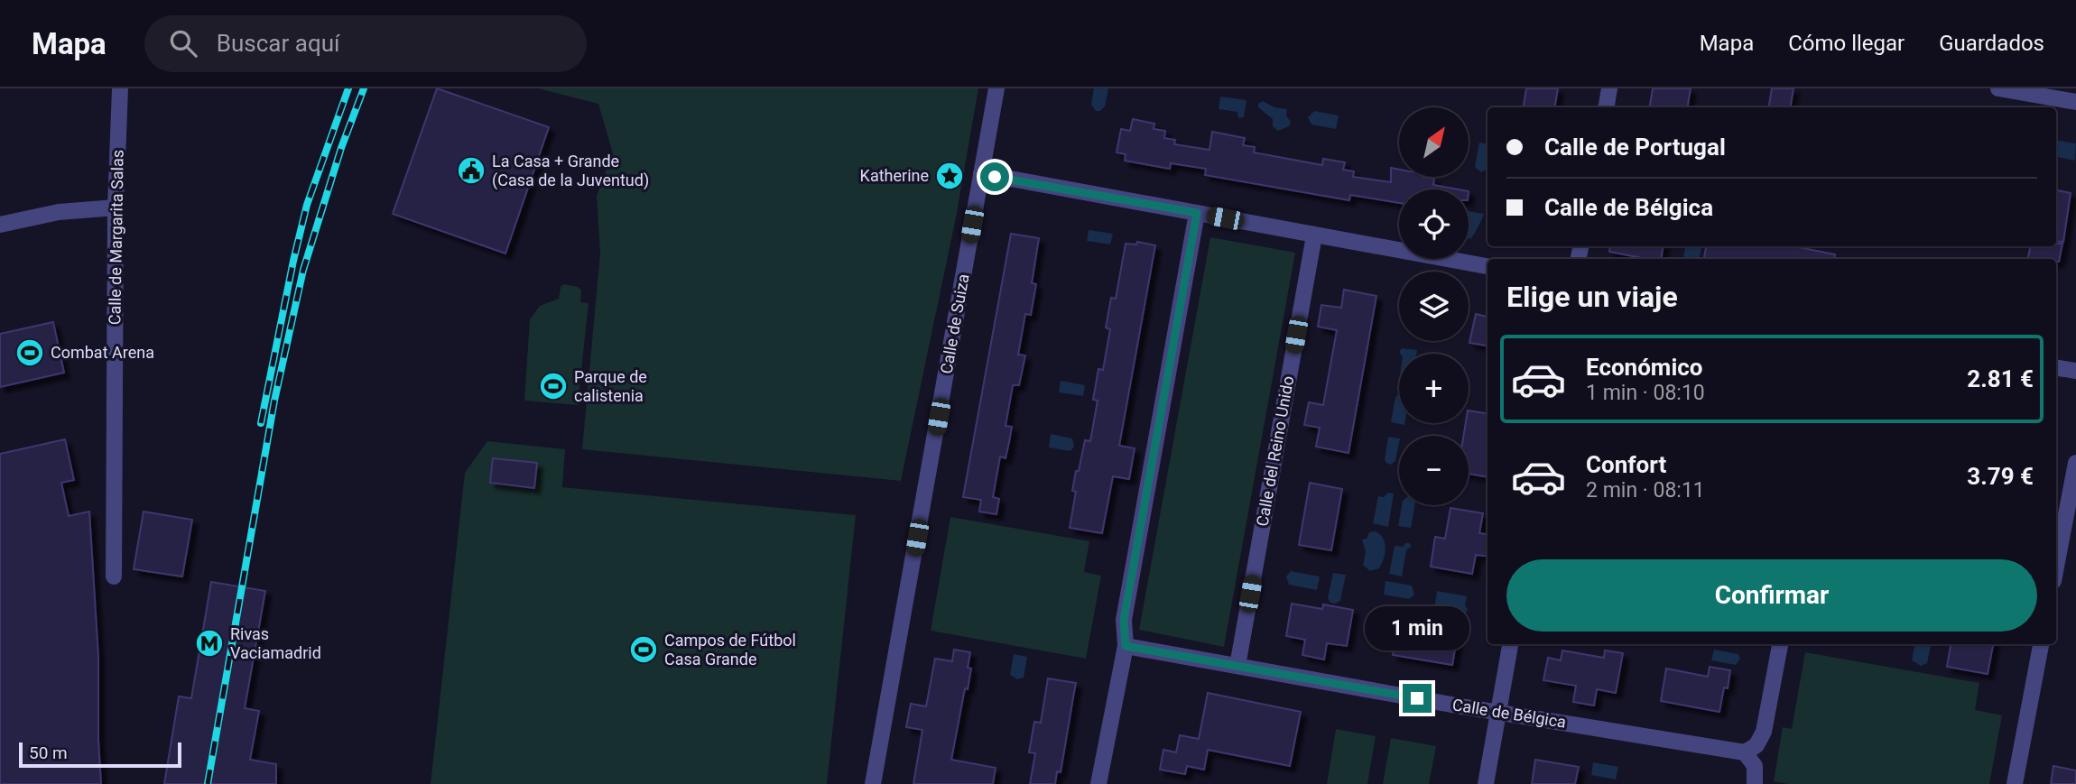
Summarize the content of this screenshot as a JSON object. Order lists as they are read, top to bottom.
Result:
{
  "streets": {
    "street": [
      "Calle de Margarita Salas",
      "Calle de Suiza",
      "Calle del Reino Unido",
      "Calle de Bélgica"
    ]
  },
  "crossings": [
    ["Calle del Reino Unido", "Calle de Bélgica"]
  ],
  "places": {
    "public building": ["La Casa + Grande (Casa de la Juventud)"],
    "place": ["Katherine"],
    "sports": ["Combat Arena", "Parque de calistenia", "Campos de Fútbol Casa Grande"],
    "metro station": ["Rivas Vaciamadrid"]
  },
  "scale_bar": "50 m",
  "north": "top right",
  "page": {
    "header": "Mapa",
    "search": "Buscar aquí",
    "nav": ["Mapa", "Cómo llegar", "Guardados"],
    "map_buttons": ["+", "−"],
    "banner": ["Calle de Portugal", "Calle de Bélgica"],
    "heading": "Elige un viaje",
    "list": [
      {
        "name": "Económico",
        "note": "1 min · 08:10",
        "value": "2.81 €"
      },
      {
        "name": "Confort",
        "note": "2 min · 08:11",
        "value": "3.79 €"
      }
    ],
    "buttons": "Confirmar",
    "bubble": "1 min",
    "scale": "50 m"
  }
}
